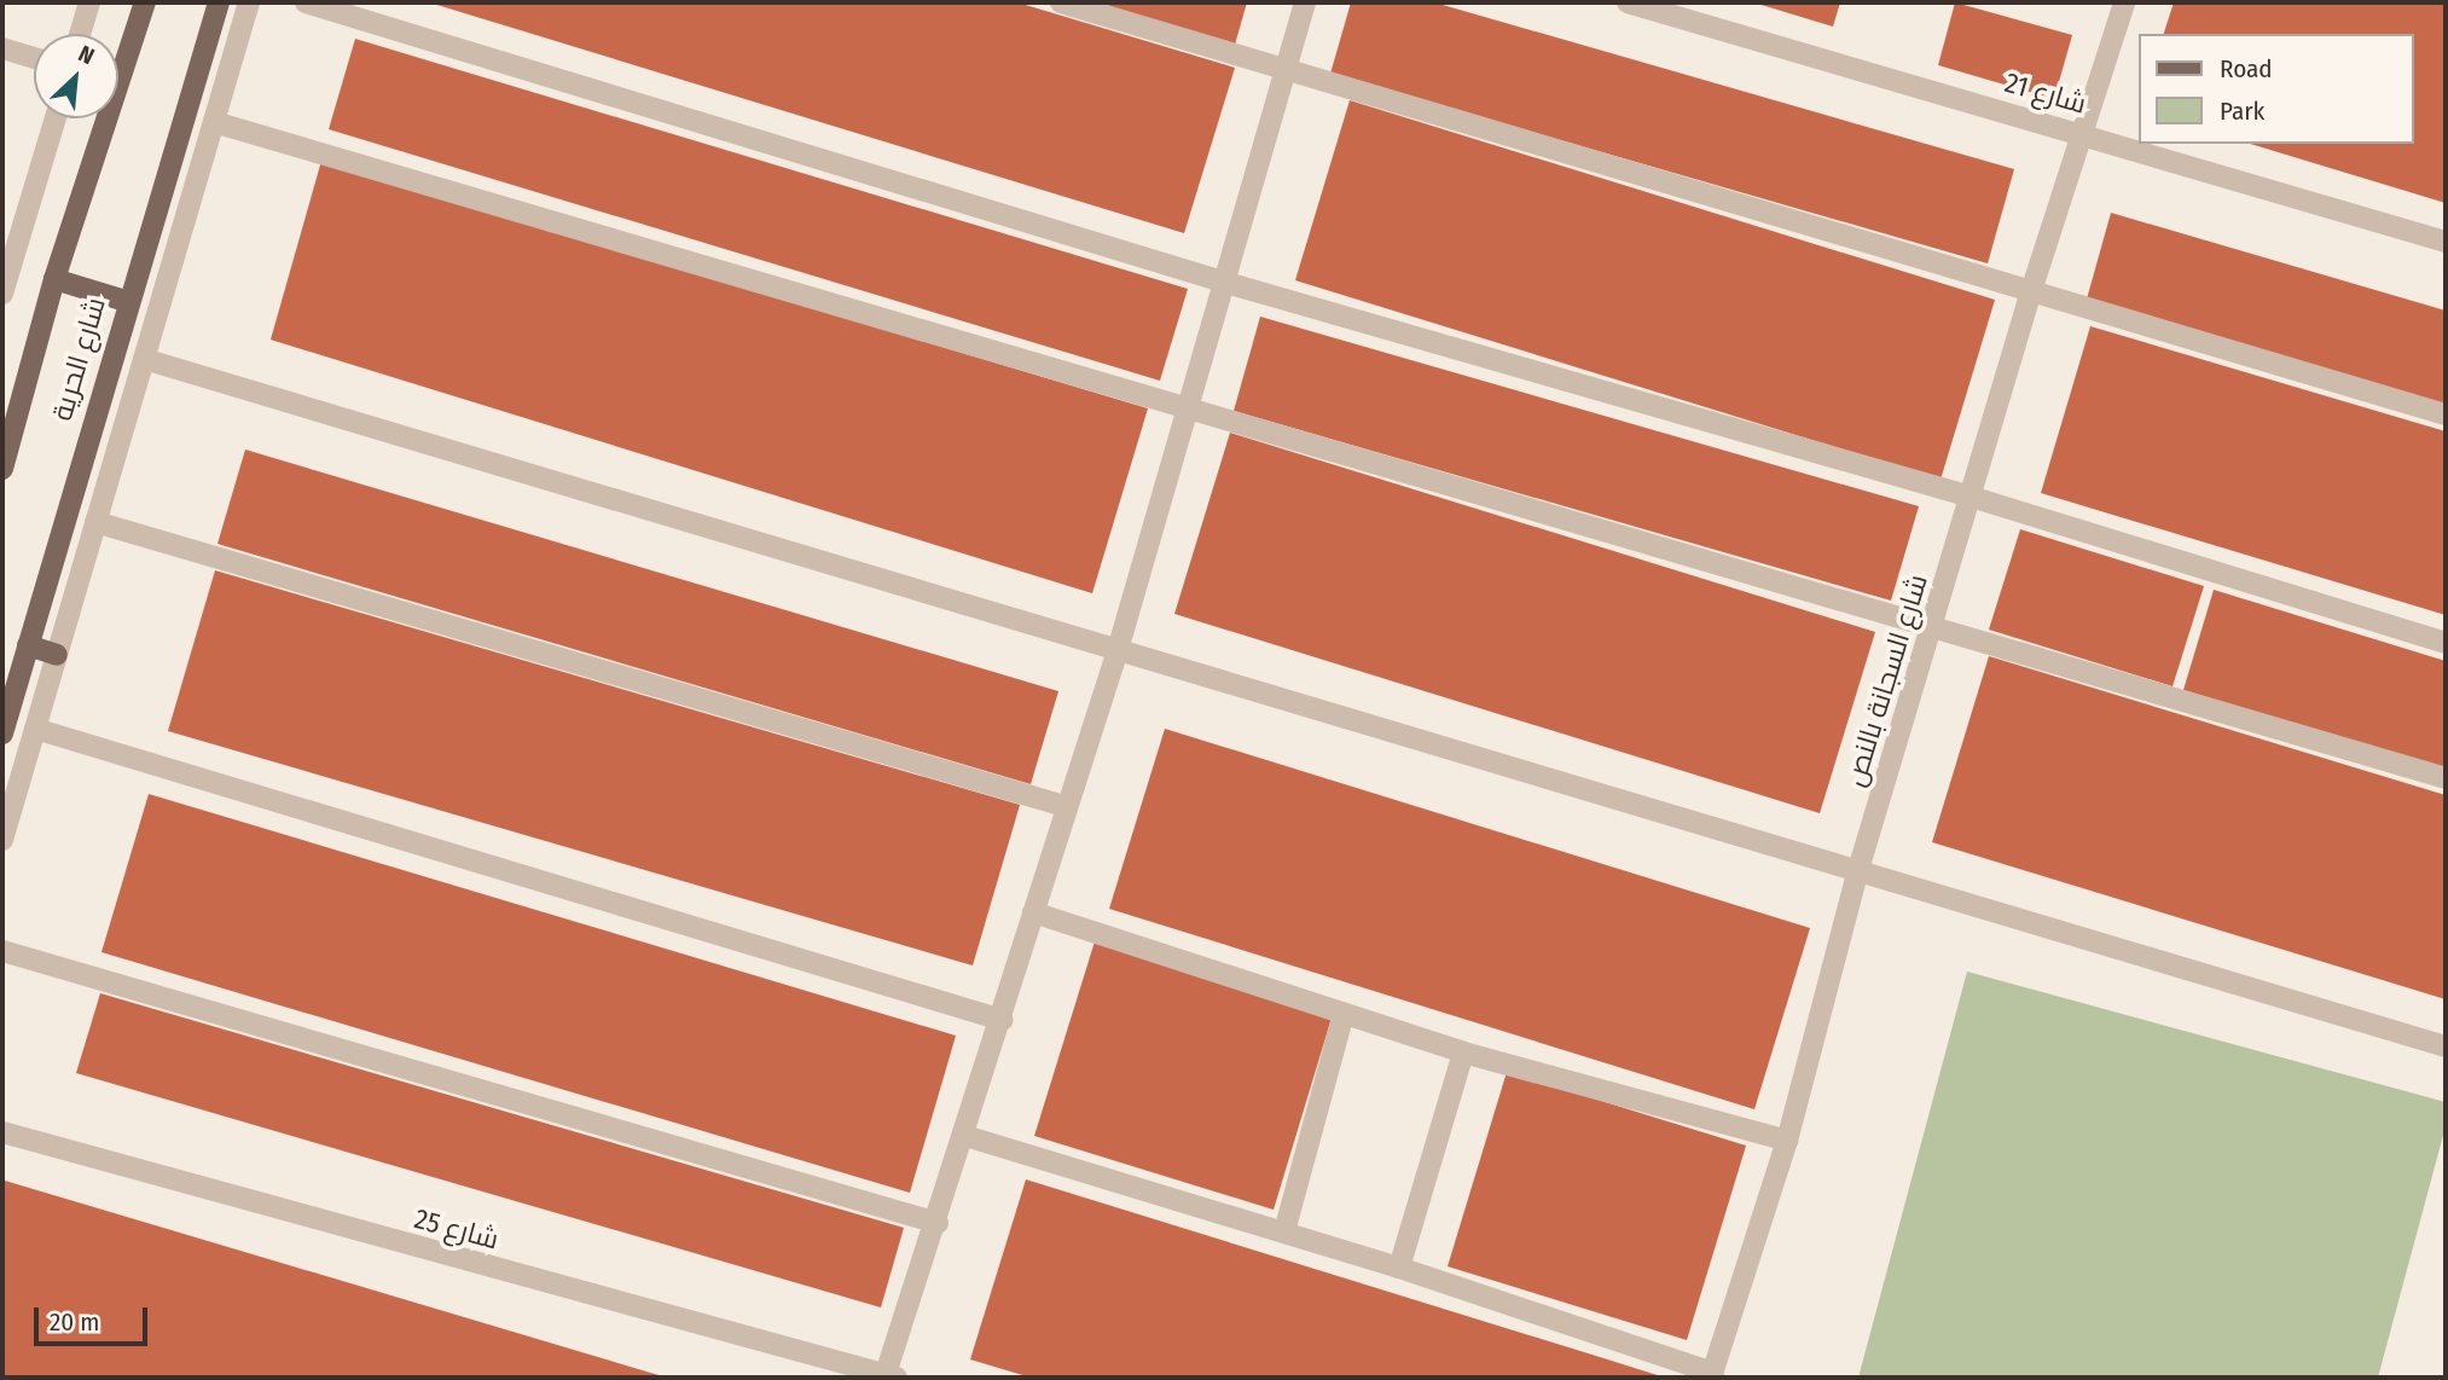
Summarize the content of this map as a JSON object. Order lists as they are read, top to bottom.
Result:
{
  "streets": {
    "main road": ["شارع الحرية"],
    "street": ["شارع 21", "شارع السجانة بالنص", "شارع 25"]
  },
  "crossings": [
    ["شارع 21", "شارع السجانة بالنص"]
  ],
  "legend": ["Road", "Park"],
  "scale_bar": "20 m",
  "north": "top right"
}
